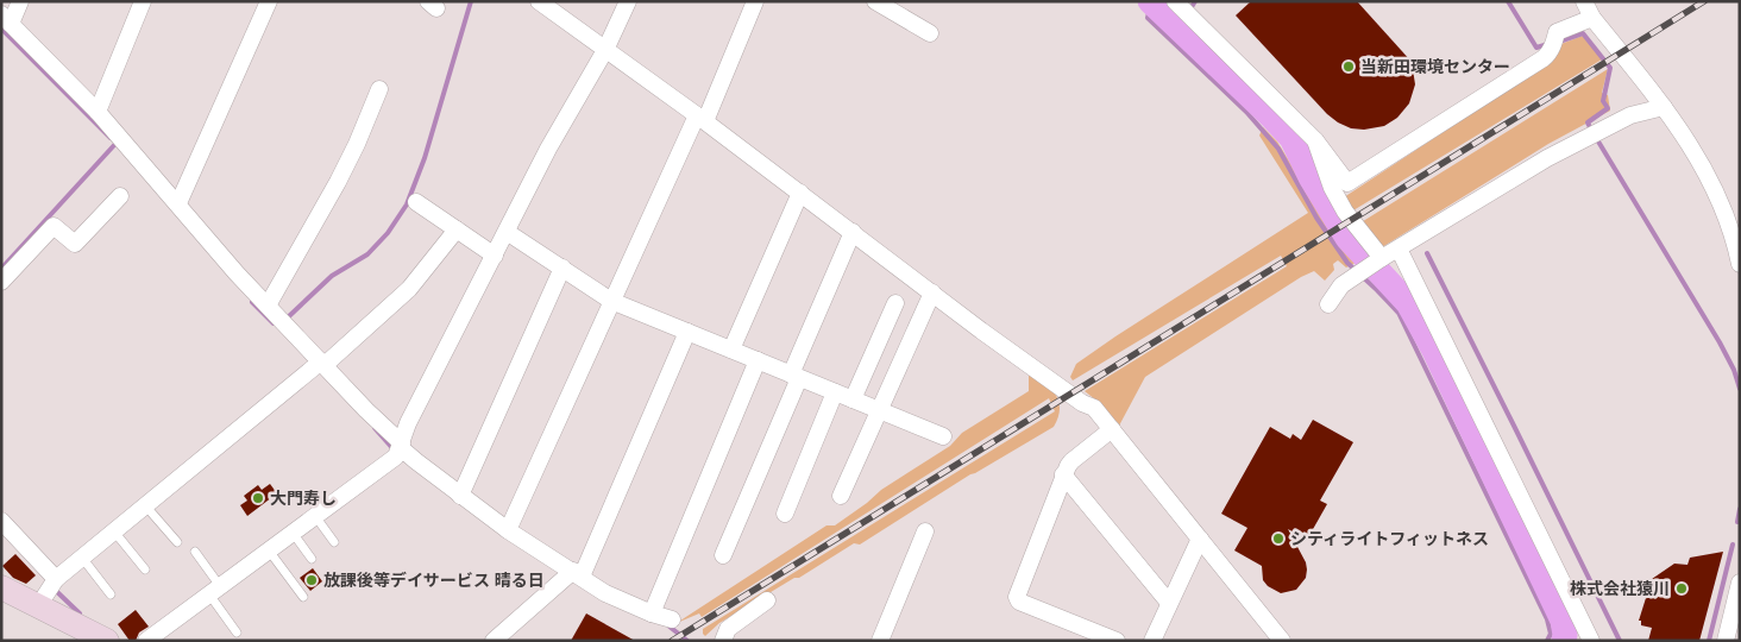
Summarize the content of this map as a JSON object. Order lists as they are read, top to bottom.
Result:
{
  "places": [
    "当新田環境センター",
    "大門寿し",
    "シティライトフィットネス",
    "放課後等デイサービス 晴る日",
    "株式会社猿川"
  ]
}
